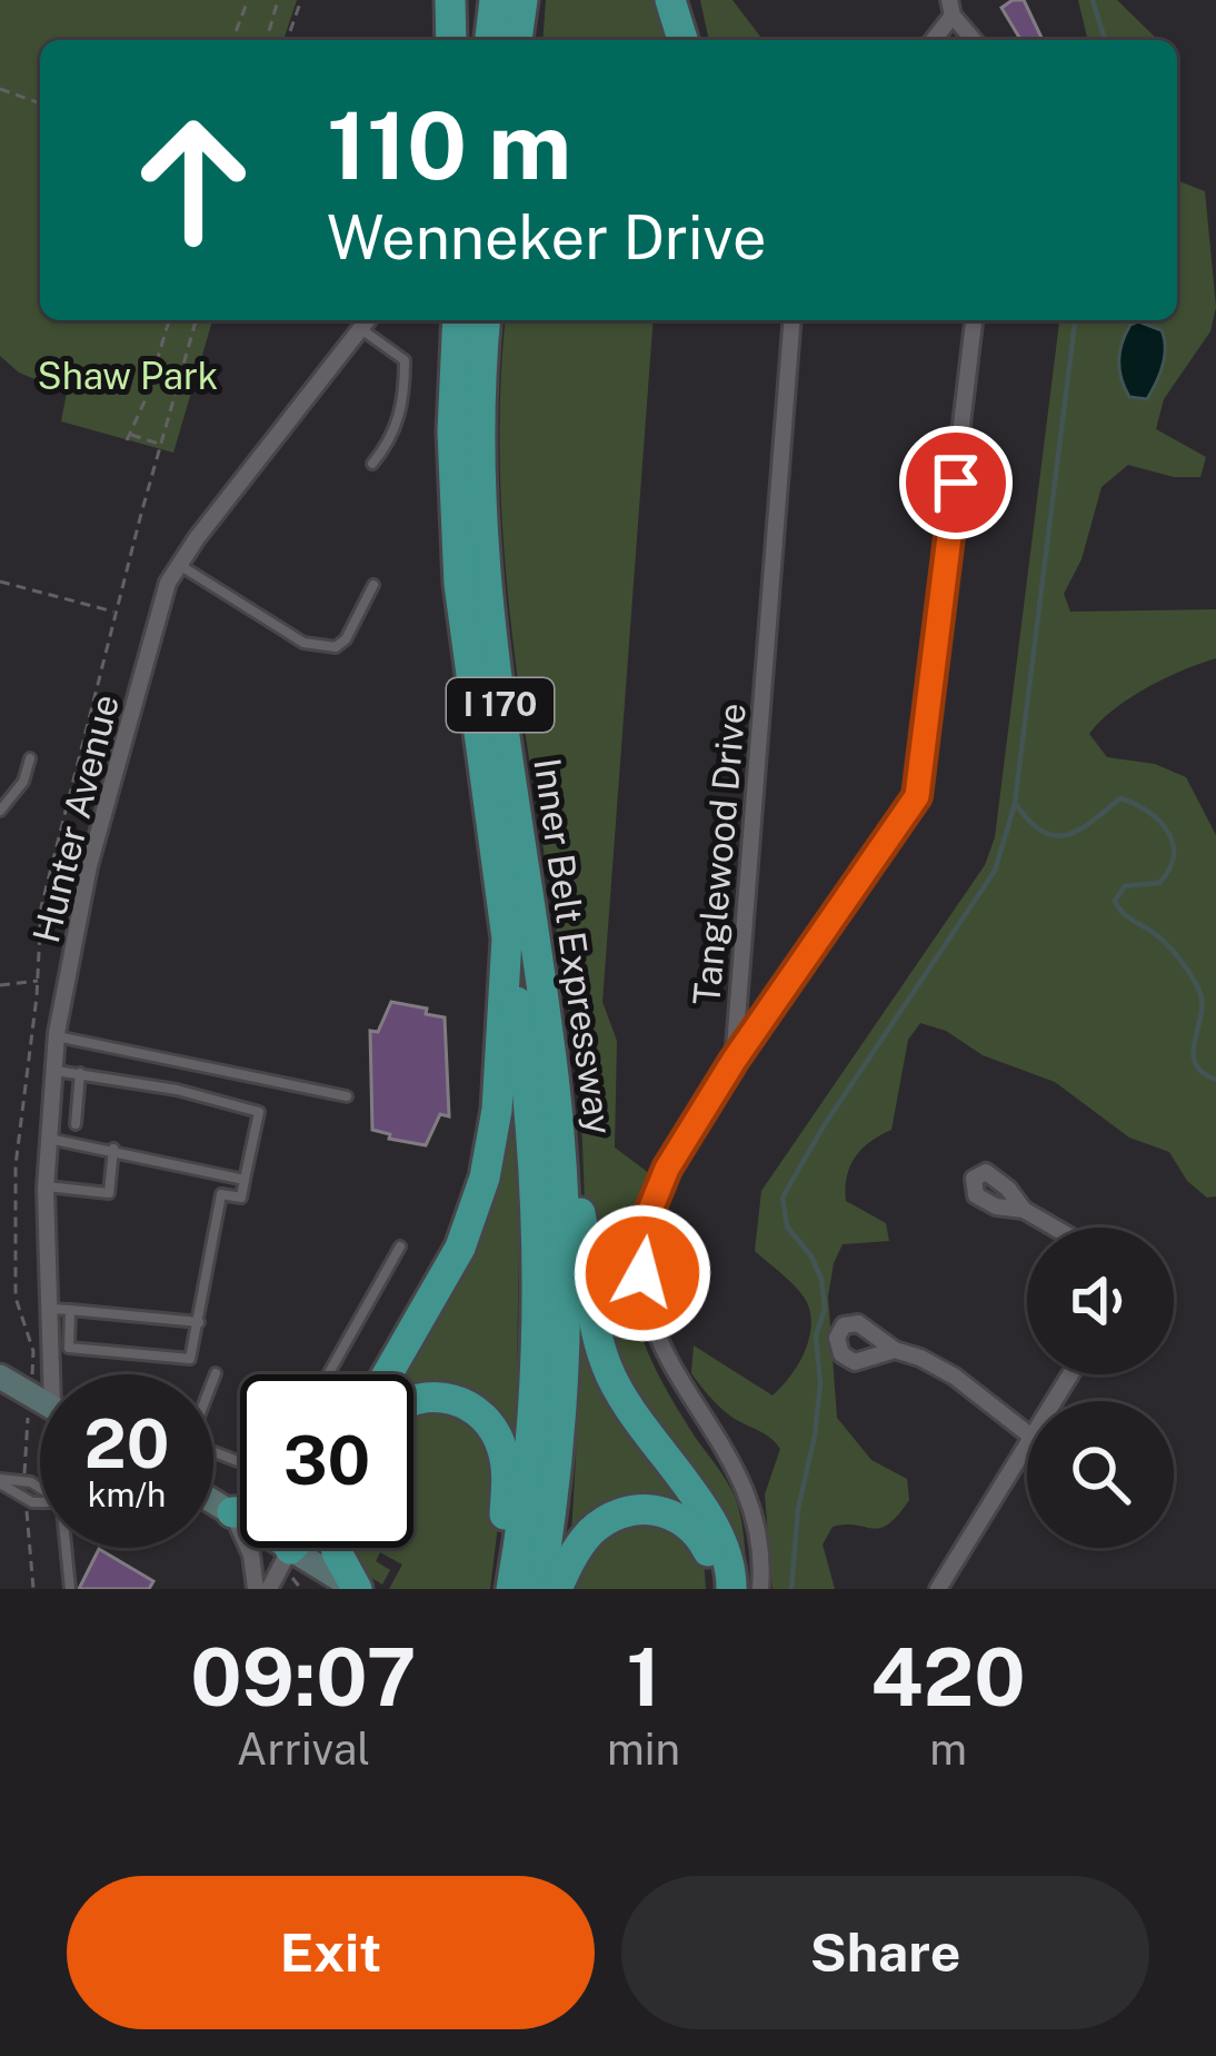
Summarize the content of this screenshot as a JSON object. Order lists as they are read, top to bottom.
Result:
{
  "streets": {
    "highway": ["I 170", "Inner Belt Expressway"],
    "street": ["Hunter Avenue", "Tanglewood Drive"]
  },
  "parks": ["Shaw Park"],
  "page": {
    "turn": ["110 m", "Wenneker Drive"],
    "speed": "20 km/h",
    "limit": "30",
    "eta": [
      "09:07",
      "Arrival",
      "1",
      "min",
      "420",
      "m"
    ],
    "buttons": ["Exit", "Share"]
  }
}
